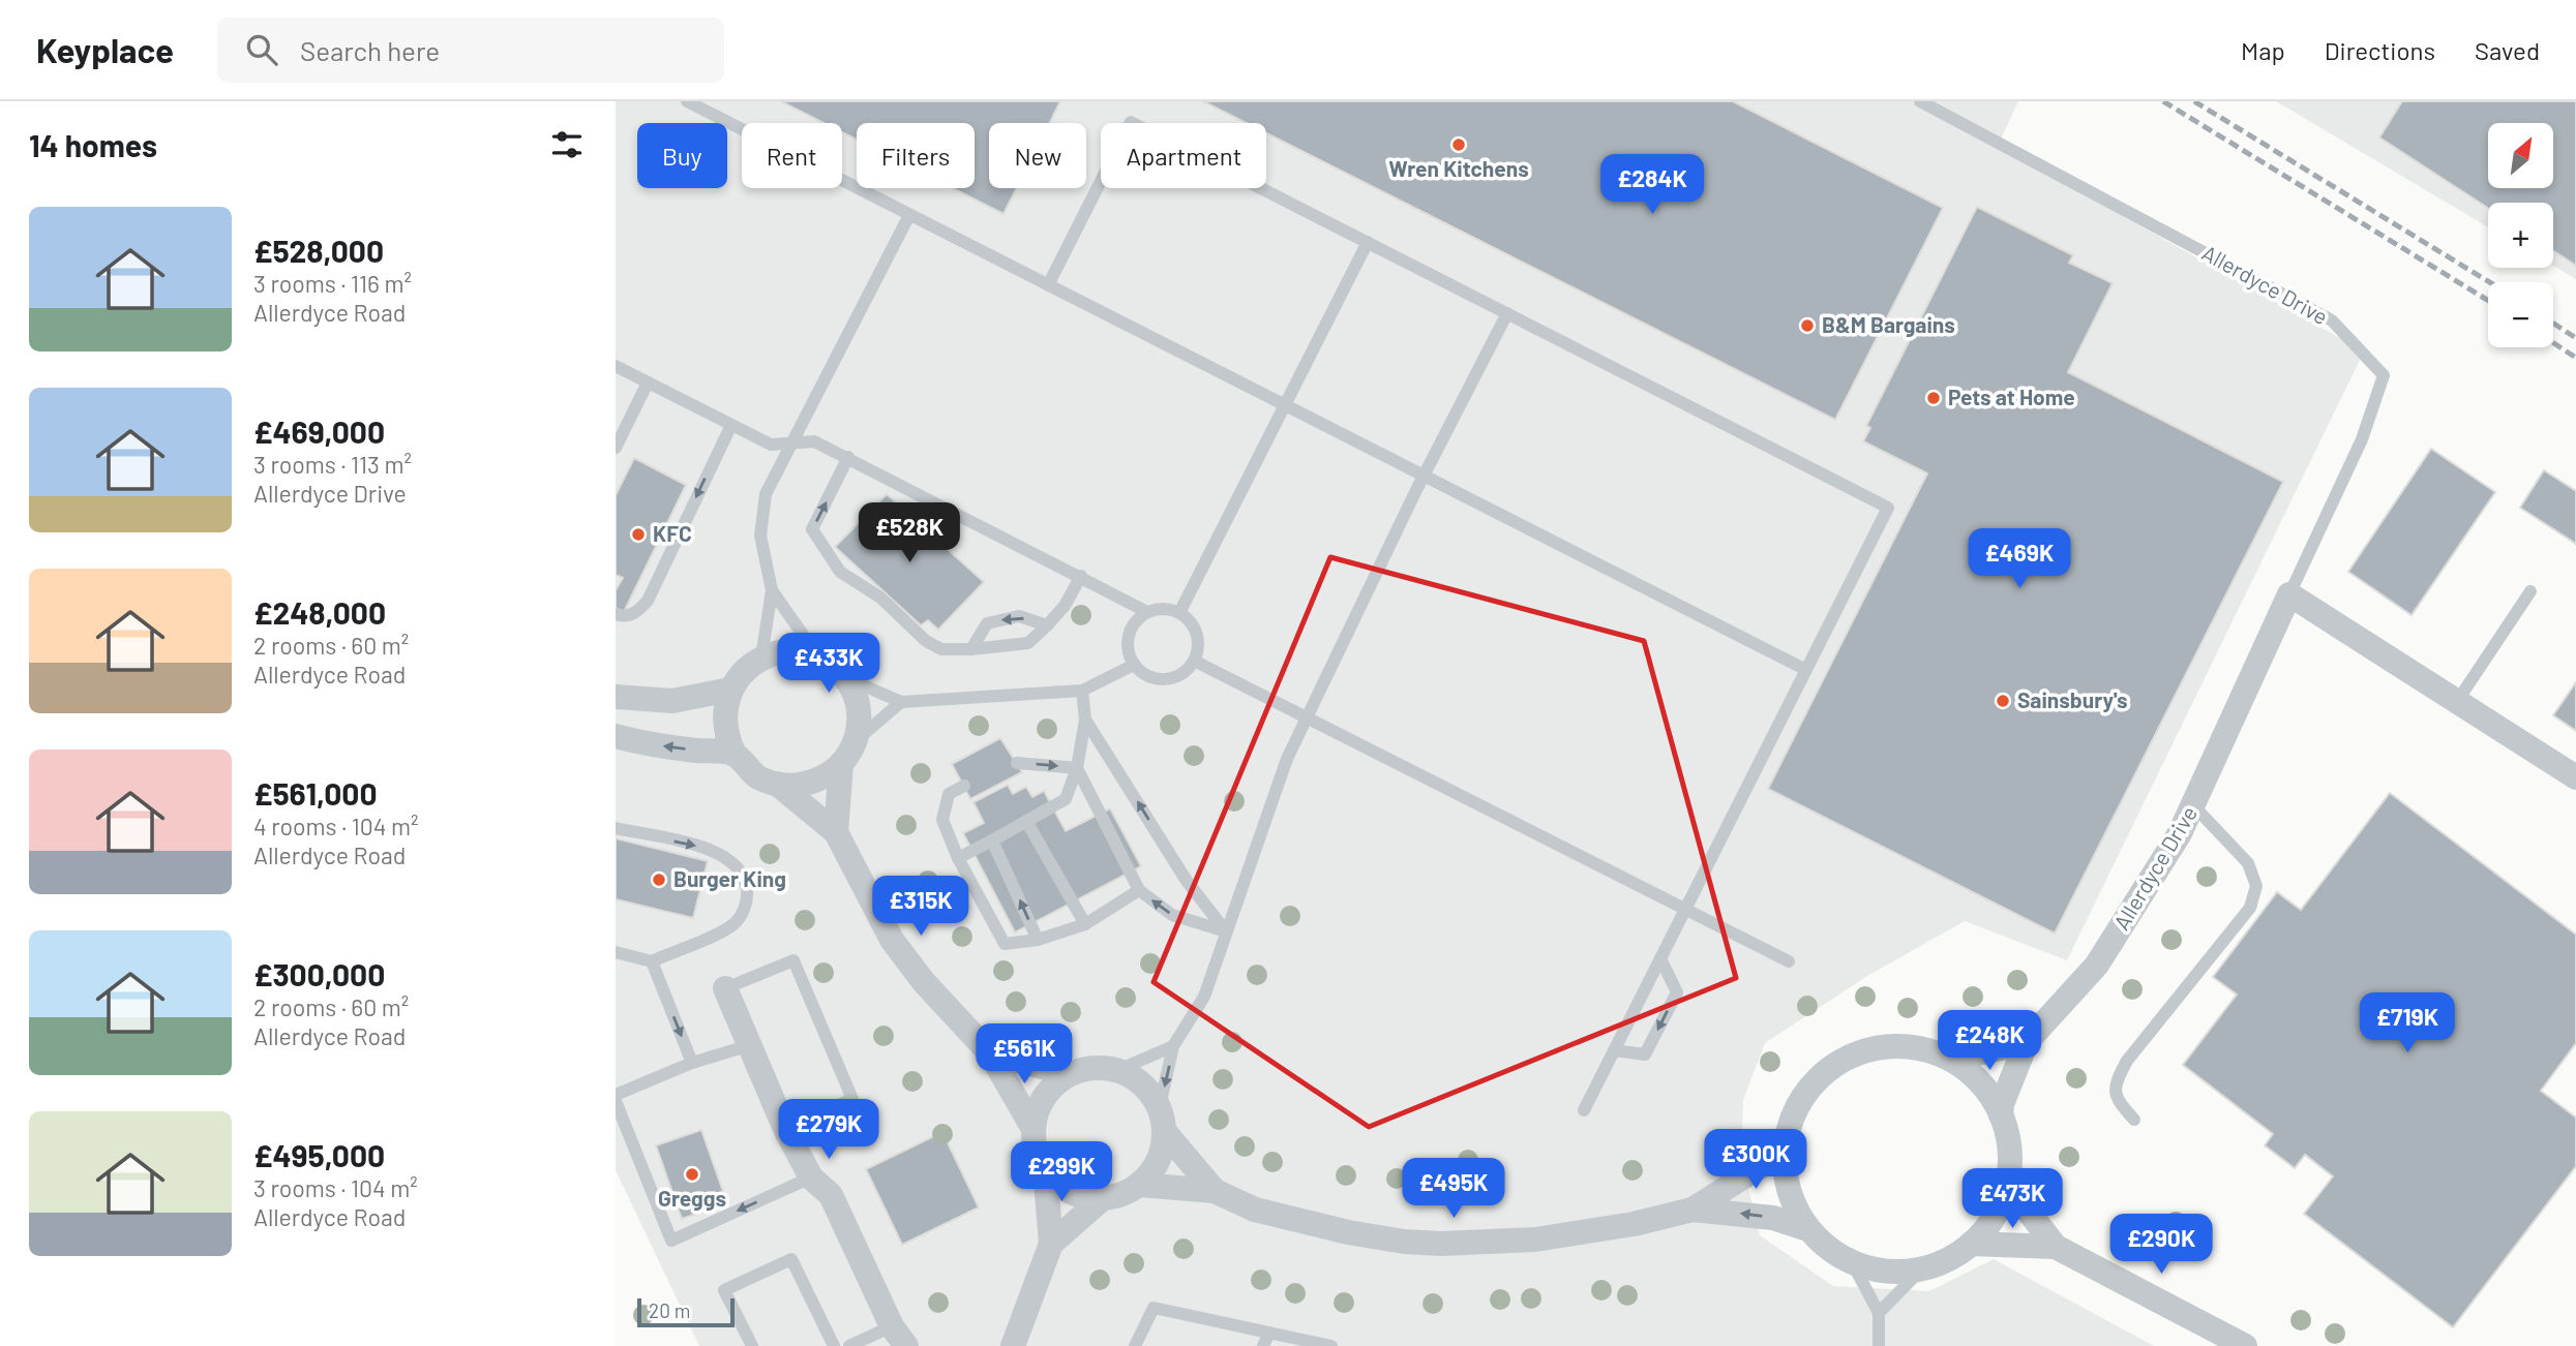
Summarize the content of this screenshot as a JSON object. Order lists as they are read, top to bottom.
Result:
{
  "streets": {
    "street": ["Allerdyce Drive"]
  },
  "places": [
    "Wren Kitchens",
    "B&M Bargains",
    "Pets at Home",
    "KFC",
    "Sainsbury's",
    "Burger King",
    "Greggs"
  ],
  "scale_bar": "20 m",
  "north": "top right",
  "page": {
    "header": "Keyplace",
    "search": "Search here",
    "nav": ["Map", "Directions", "Saved"],
    "heading": "14 homes",
    "map_buttons": ["+", "−"],
    "chip": [
      "Buy",
      "Rent",
      "Filters",
      "New",
      "Apartment"
    ],
    "price": [
      "£284K",
      "£528K",
      "£469K",
      "£433K",
      "£315K",
      "£719K",
      "£248K",
      "£561K",
      "£279K",
      "£300K",
      "£299K",
      "£495K",
      "£473K",
      "£290K"
    ],
    "list": [
      {
        "name": "£528,000",
        "note": "3 rooms · 116 m² · Allerdyce Road"
      },
      {
        "name": "£469,000",
        "note": "3 rooms · 113 m² · Allerdyce Drive"
      },
      {
        "name": "£248,000",
        "note": "2 rooms · 60 m² · Allerdyce Road"
      },
      {
        "name": "£561,000",
        "note": "4 rooms · 104 m² · Allerdyce Road"
      },
      {
        "name": "£300,000",
        "note": "2 rooms · 60 m² · Allerdyce Road"
      },
      {
        "name": "£495,000",
        "note": "3 rooms · 104 m² · Allerdyce Road"
      }
    ],
    "scale": "20 m"
  }
}
